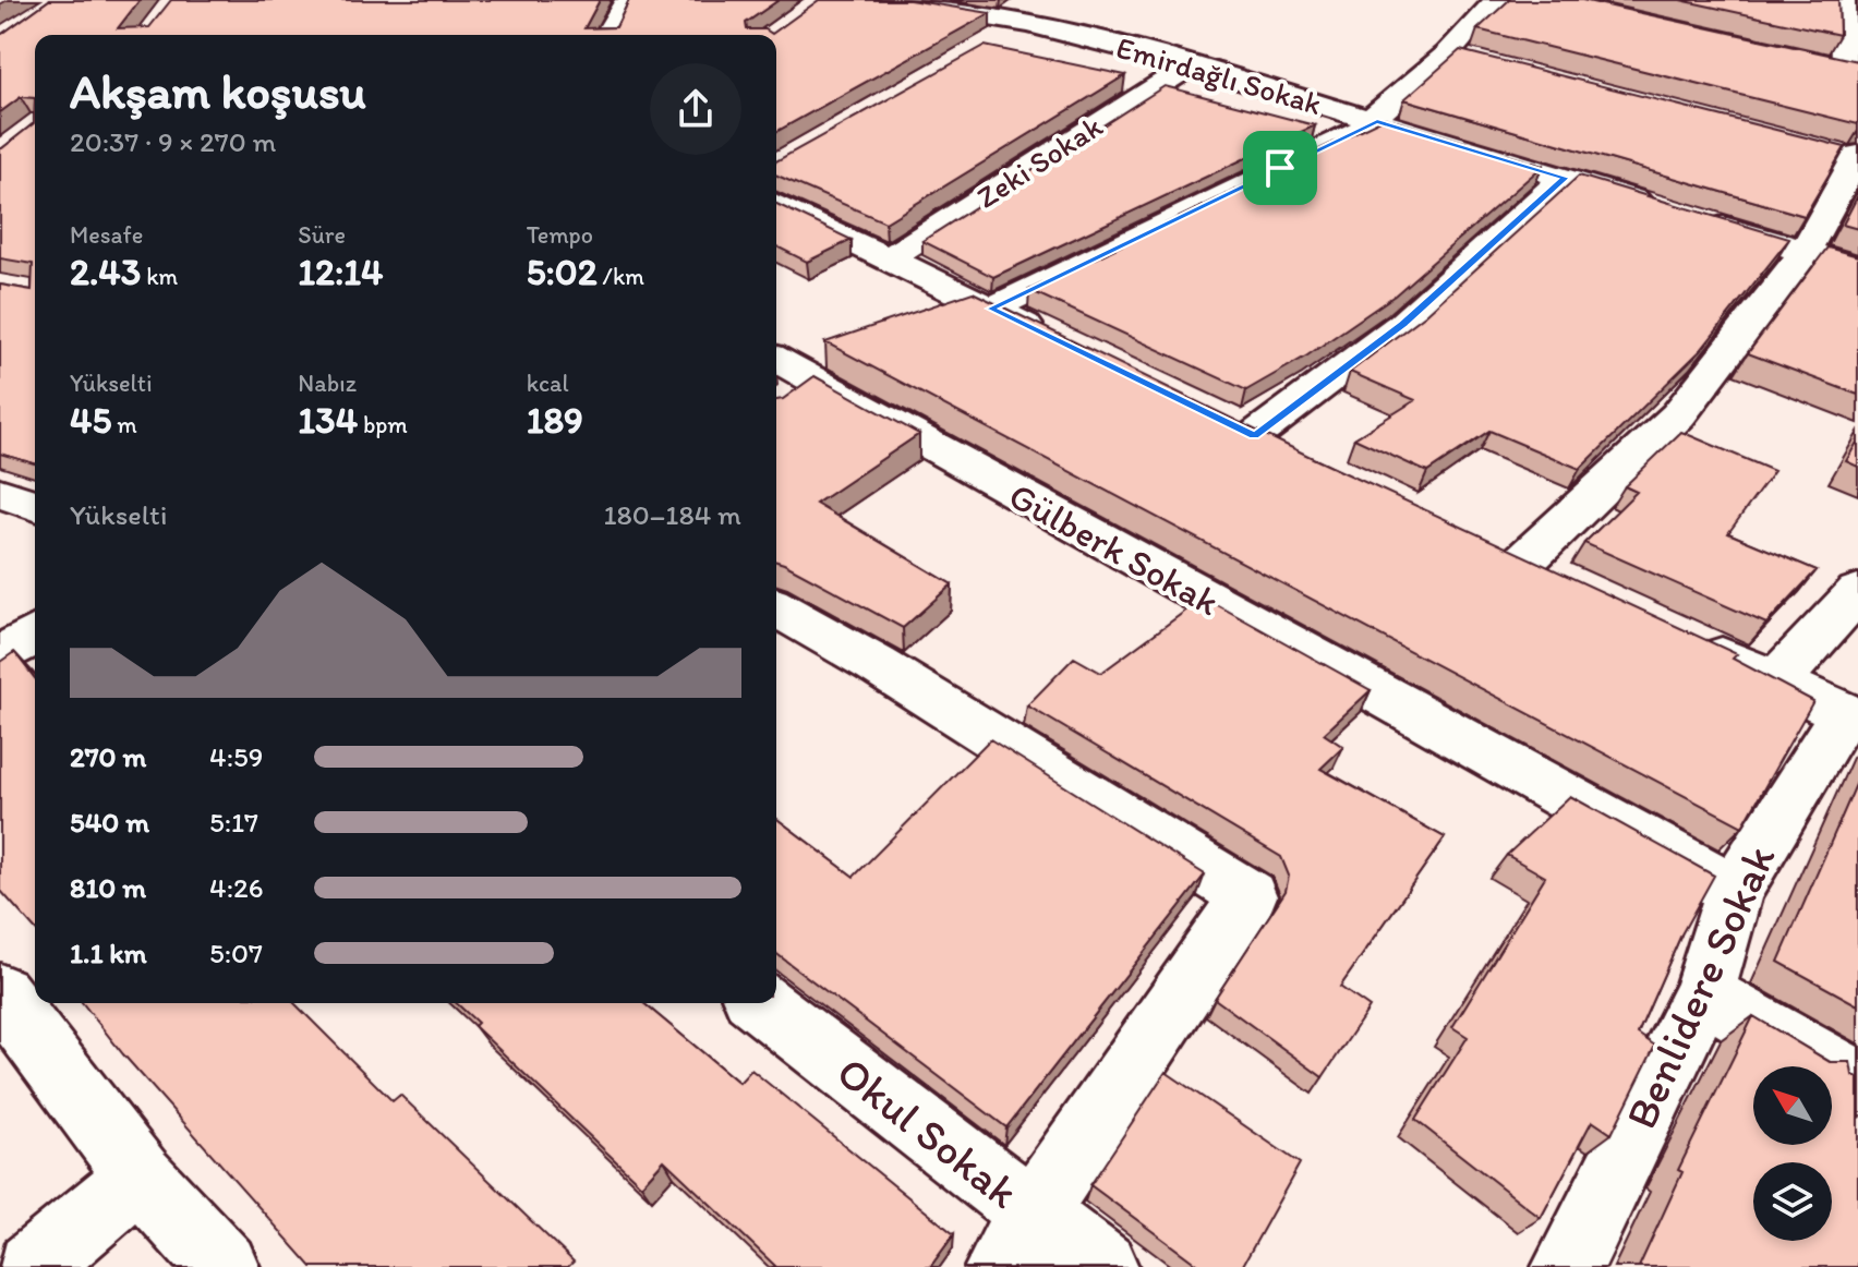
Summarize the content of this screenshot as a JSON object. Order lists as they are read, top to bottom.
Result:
{
  "streets": {
    "street": [
      "Emirdağlı Sokak",
      "Zeki Sokak",
      "Gülberk Sokak",
      "Benlidere Sokak",
      "Okul Sokak"
    ]
  },
  "crossings": [
    ["Emirdağlı Sokak", "Zeki Sokak"],
    ["Gülberk Sokak", "Benlidere Sokak"]
  ],
  "north": "top left",
  "page": {
    "heading": ["Akşam koşusu", "20:37 · 9 × 270 m"],
    "stats": [
      ["Mesafe", "2.43 km"],
      ["Süre", "12:14"],
      ["Tempo", "5:02 /km"],
      ["Yükselti", "45 m"],
      ["Nabız", "134 bpm"],
      ["kcal", "189"]
    ],
    "chart": ["Yükselti", "180–184 m"],
    "list": [
      {
        "name": "270 m",
        "note": "4:59"
      },
      {
        "name": "540 m",
        "note": "5:17"
      },
      {
        "name": "810 m",
        "note": "4:26"
      },
      {
        "name": "1.1 km",
        "note": "5:07"
      }
    ]
  }
}
